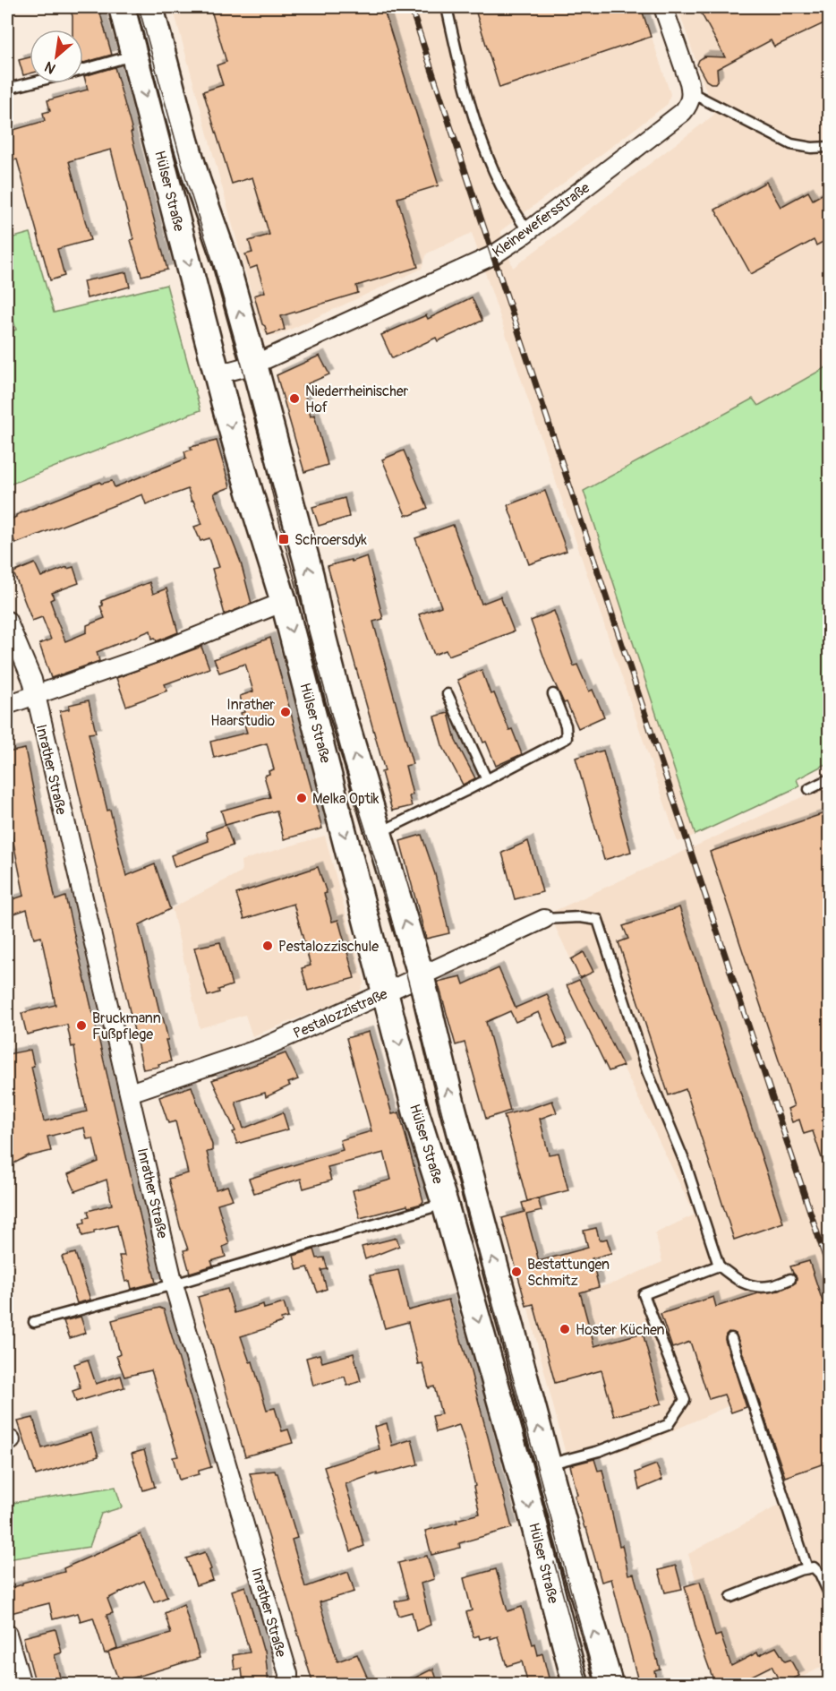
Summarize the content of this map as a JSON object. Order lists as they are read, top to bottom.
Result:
{
  "streets": {
    "street": [
      "Hülser Straße",
      "Kleinewefersstraße",
      "Inrather Straße",
      "Pestalozzistraße"
    ]
  },
  "crossings": [
    ["Hülser Straße", "Kleinewefersstraße"],
    ["Hülser Straße", "Pestalozzistraße"],
    ["Inrather Straße", "Pestalozzistraße"]
  ],
  "places": {
    "other": [
      "Niederrheinischer Hof",
      "Inrather Haarstudio",
      "Melka Optik",
      "Pestalozzischule",
      "Bruckmann Fußpflege",
      "Bestattungen Schmitz",
      "Hoster Küchen"
    ],
    "transit": ["Schroersdyk"]
  },
  "north": "bottom left"
}
